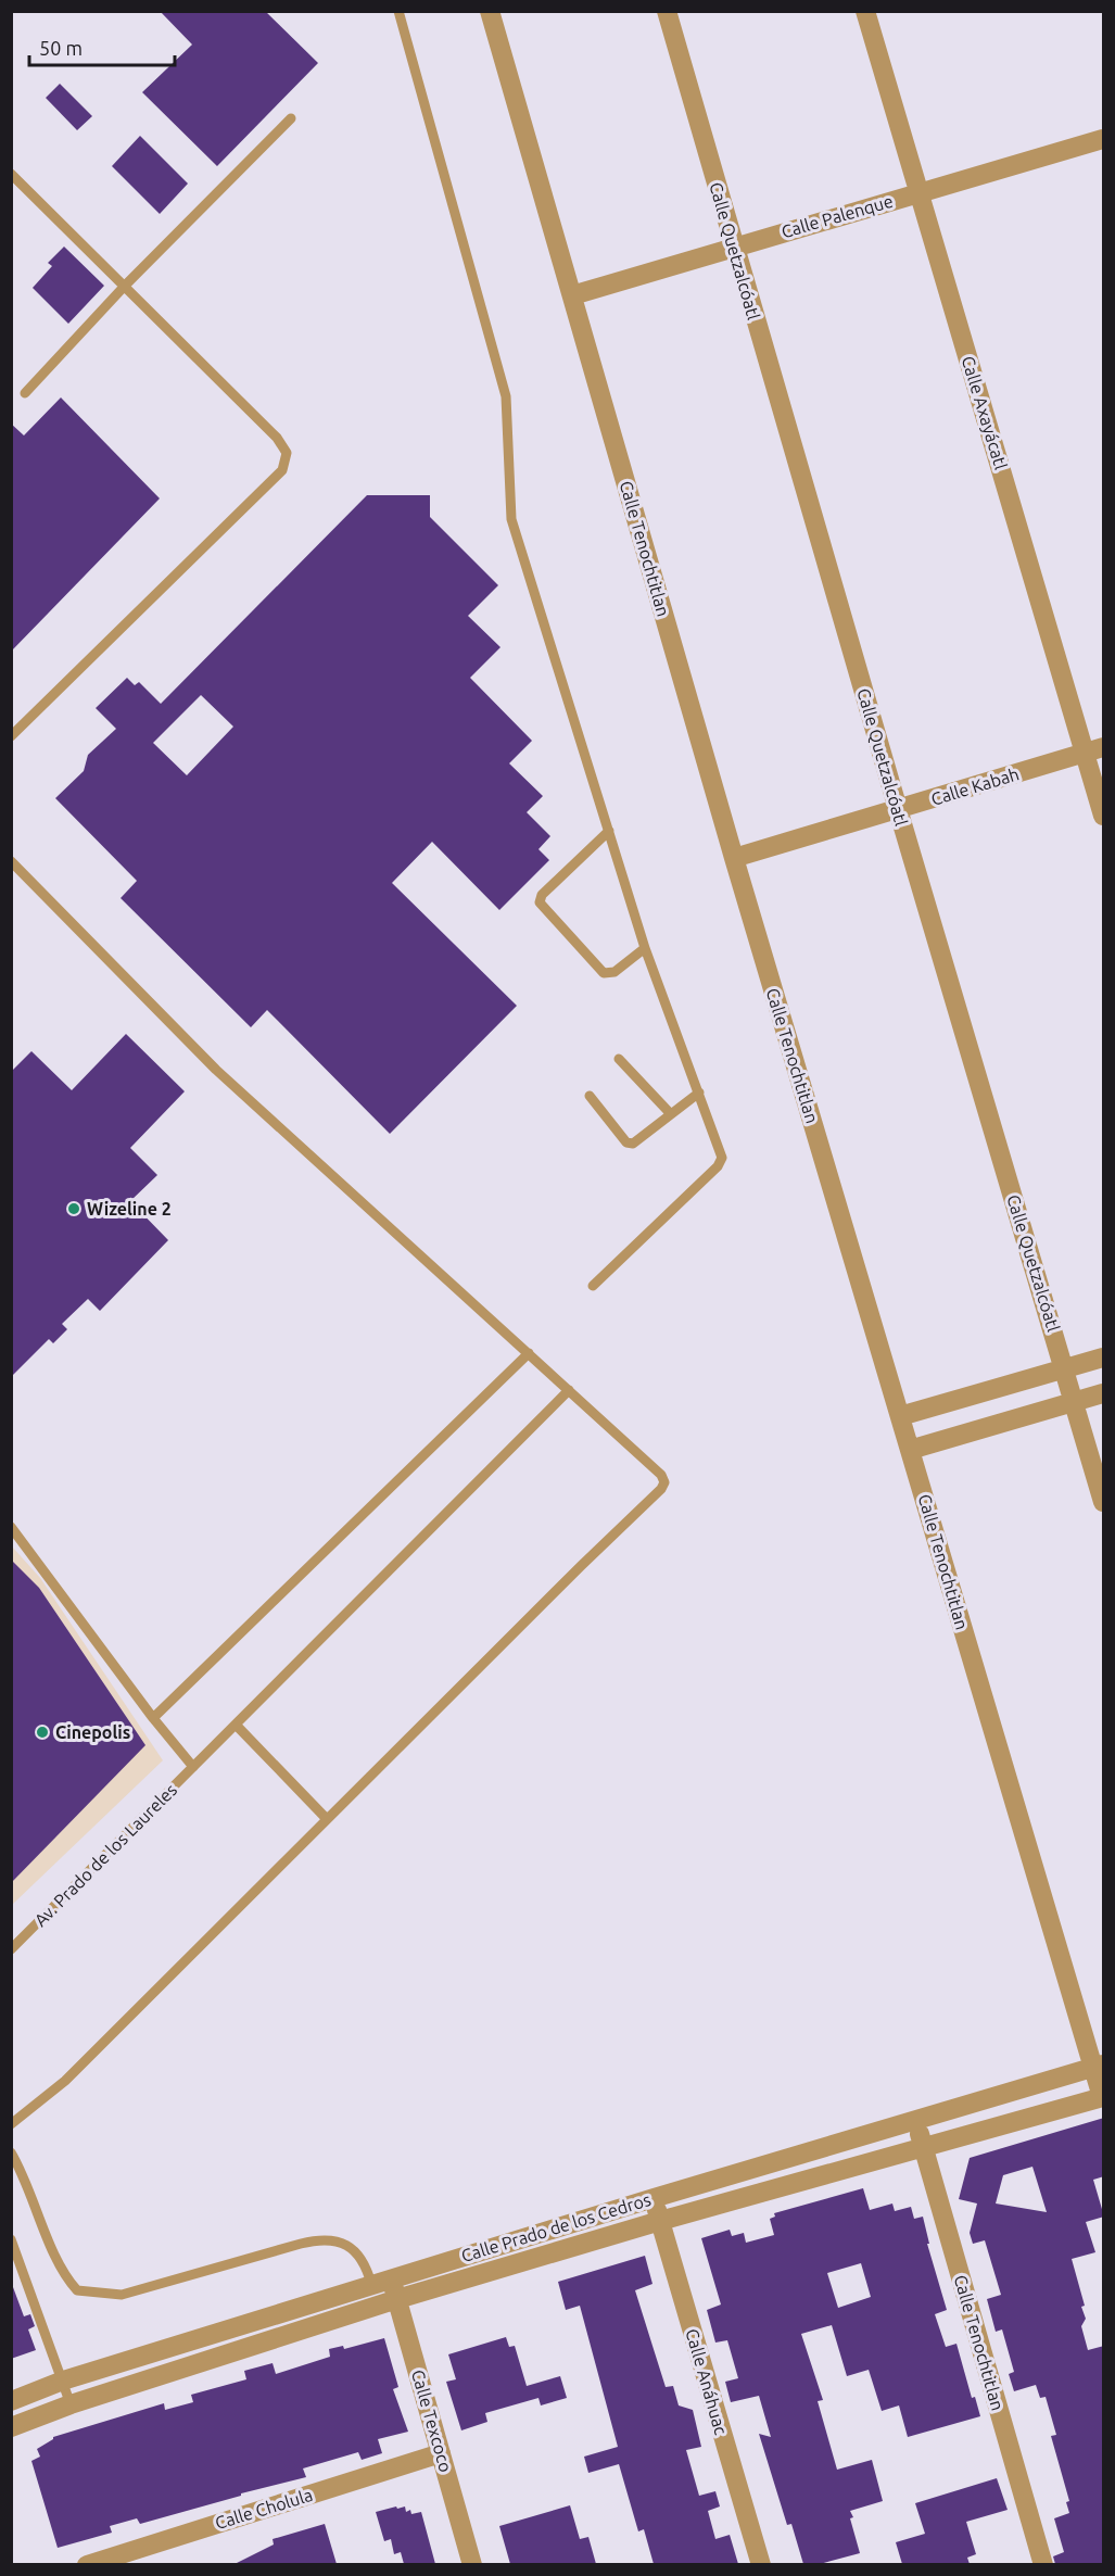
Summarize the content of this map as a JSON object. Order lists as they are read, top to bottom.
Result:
{
  "streets": {
    "street": [
      "Calle Palenque",
      "Calle Quetzalcóatl",
      "Calle Axayácatl",
      "Calle Tenochtitlan",
      "Calle Kabah",
      "Calle Prado de los Cedros",
      "Calle Anáhuac",
      "Calle Texcoco",
      "Calle Cholula"
    ],
    "lane": ["Av. Prado de los Laureles"]
  },
  "crossings": [
    ["Calle Palenque", "Calle Quetzalcóatl"],
    ["Calle Palenque", "Calle Axayácatl"],
    ["Calle Palenque", "Calle Tenochtitlan"],
    ["Calle Quetzalcóatl", "Calle Kabah"],
    ["Calle Axayácatl", "Calle Kabah"],
    ["Calle Tenochtitlan", "Calle Kabah"],
    ["Calle Tenochtitlan", "Calle Prado de los Cedros"],
    ["Calle Prado de los Cedros", "Calle Anáhuac"],
    ["Calle Prado de los Cedros", "Calle Texcoco"],
    ["Calle Texcoco", "Calle Cholula"]
  ],
  "places": ["Wizeline 2", "Cinepolis"],
  "scale_bar": "50 m"
}
